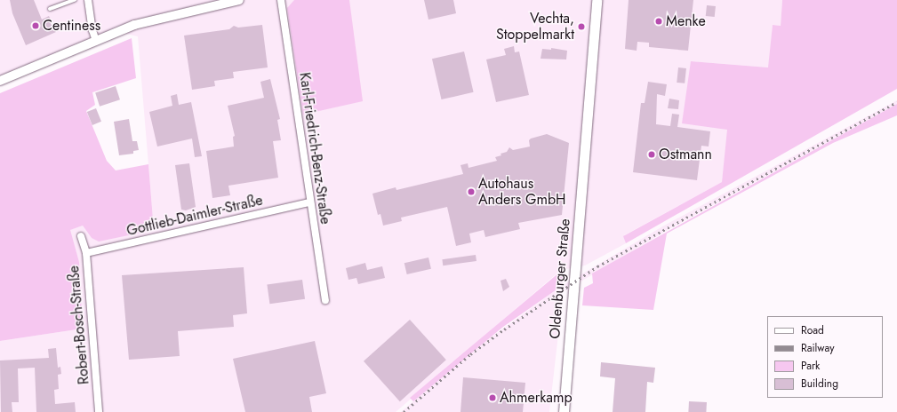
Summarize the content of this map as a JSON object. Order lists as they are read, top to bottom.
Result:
{
  "streets": {
    "main road": ["Oldenburger Straße"],
    "street": ["Karl-Friedrich-Benz-Straße", "Gottlieb-Daimler-Straße", "Robert-Bosch-Straße"]
  },
  "crossings": [
    ["Karl-Friedrich-Benz-Straße", "Gottlieb-Daimler-Straße"],
    ["Gottlieb-Daimler-Straße", "Robert-Bosch-Straße"]
  ],
  "places": [
    "Menke",
    "Centiness",
    "Vechta, Stoppelmarkt",
    "Ostmann",
    "Autohaus Anders GmbH",
    "Ahmerkamp"
  ],
  "legend": [
    "Road",
    "Railway",
    "Park",
    "Building"
  ]
}
